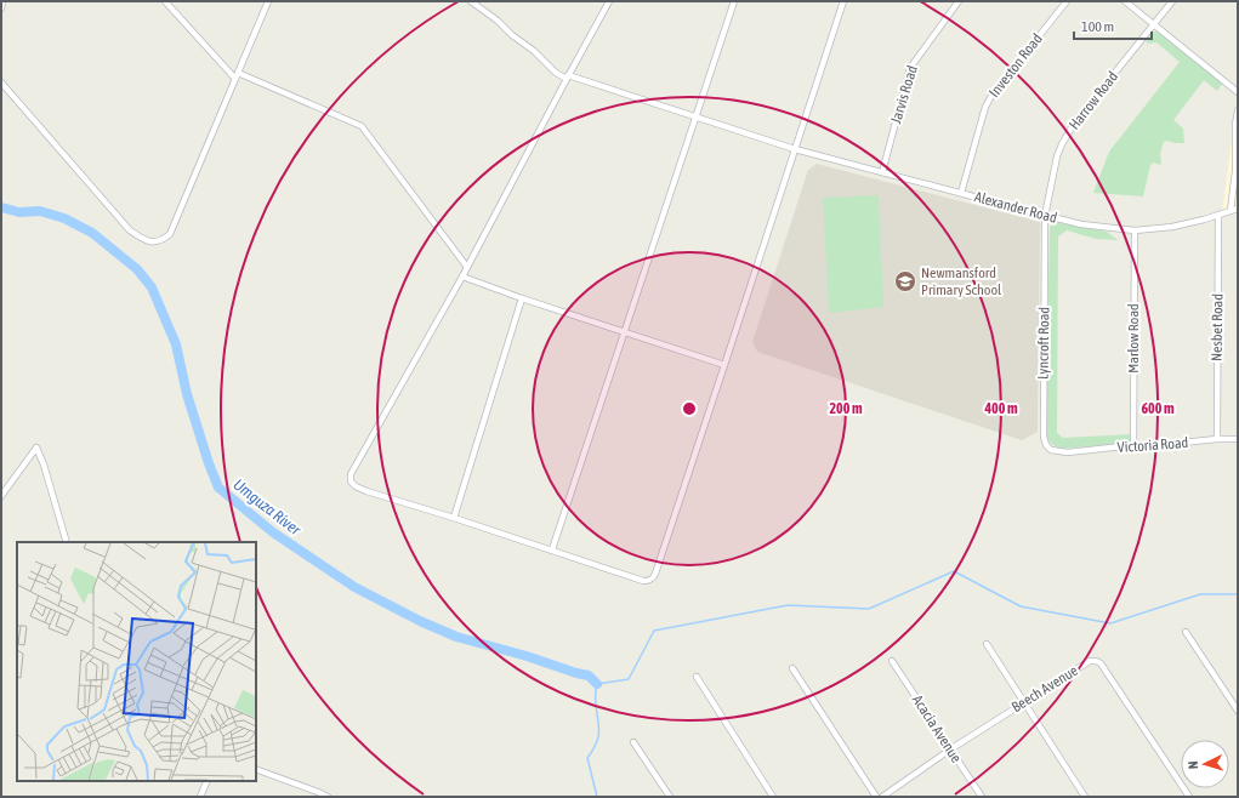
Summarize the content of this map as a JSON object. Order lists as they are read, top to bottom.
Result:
{
  "streets": {
    "street": [
      "Investon Road",
      "Jarvis Road",
      "Harrow Road",
      "Alexander Road",
      "Nesbet Road",
      "Marlow Road",
      "Lyncroft Road",
      "Victoria Road",
      "Beech Avenue",
      "Acacia Avenue"
    ]
  },
  "crossings": [
    ["Investon Road", "Alexander Road"],
    ["Jarvis Road", "Alexander Road"],
    ["Harrow Road", "Alexander Road"],
    ["Harrow Road", "Lyncroft Road"],
    ["Alexander Road", "Nesbet Road"],
    ["Alexander Road", "Marlow Road"],
    ["Alexander Road", "Lyncroft Road"],
    ["Nesbet Road", "Victoria Road"],
    ["Marlow Road", "Victoria Road"],
    ["Lyncroft Road", "Victoria Road"],
    ["Beech Avenue", "Acacia Avenue"]
  ],
  "water": ["Umguza River"],
  "places": {
    "school or university": ["Newmansford Primary School"]
  },
  "scale_bar": "100 m",
  "north": "left",
  "rings": ["200 m", "400 m", "600 m"]
}
